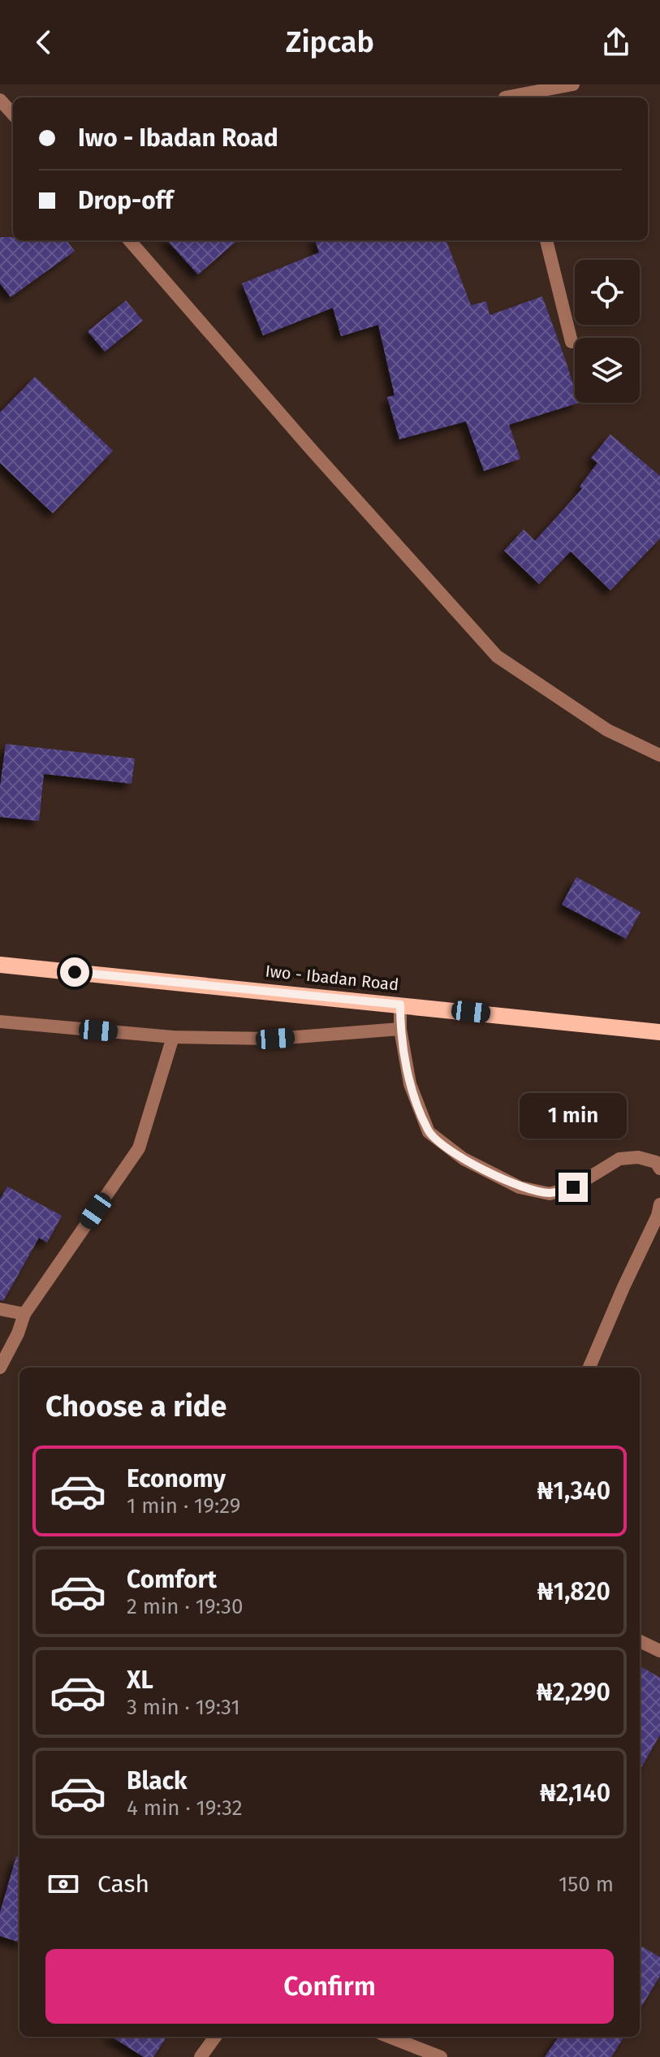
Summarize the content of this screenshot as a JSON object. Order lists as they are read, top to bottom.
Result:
{
  "streets": {
    "main road": ["Iwo - Ibadan Road"]
  },
  "page": {
    "header": "Zipcab",
    "banner": ["Iwo - Ibadan Road", "Drop-off"],
    "bubble": "1 min",
    "heading": "Choose a ride",
    "list": [
      {
        "name": "Economy",
        "note": "1 min · 19:29",
        "value": "₦1,340"
      },
      {
        "name": "Comfort",
        "note": "2 min · 19:30",
        "value": "₦1,820"
      },
      {
        "name": "XL",
        "note": "3 min · 19:31",
        "value": "₦2,290"
      },
      {
        "name": "Black",
        "note": "4 min · 19:32",
        "value": "₦2,140"
      }
    ],
    "pay": ["Cash", "150 m"],
    "buttons": "Confirm"
  }
}
